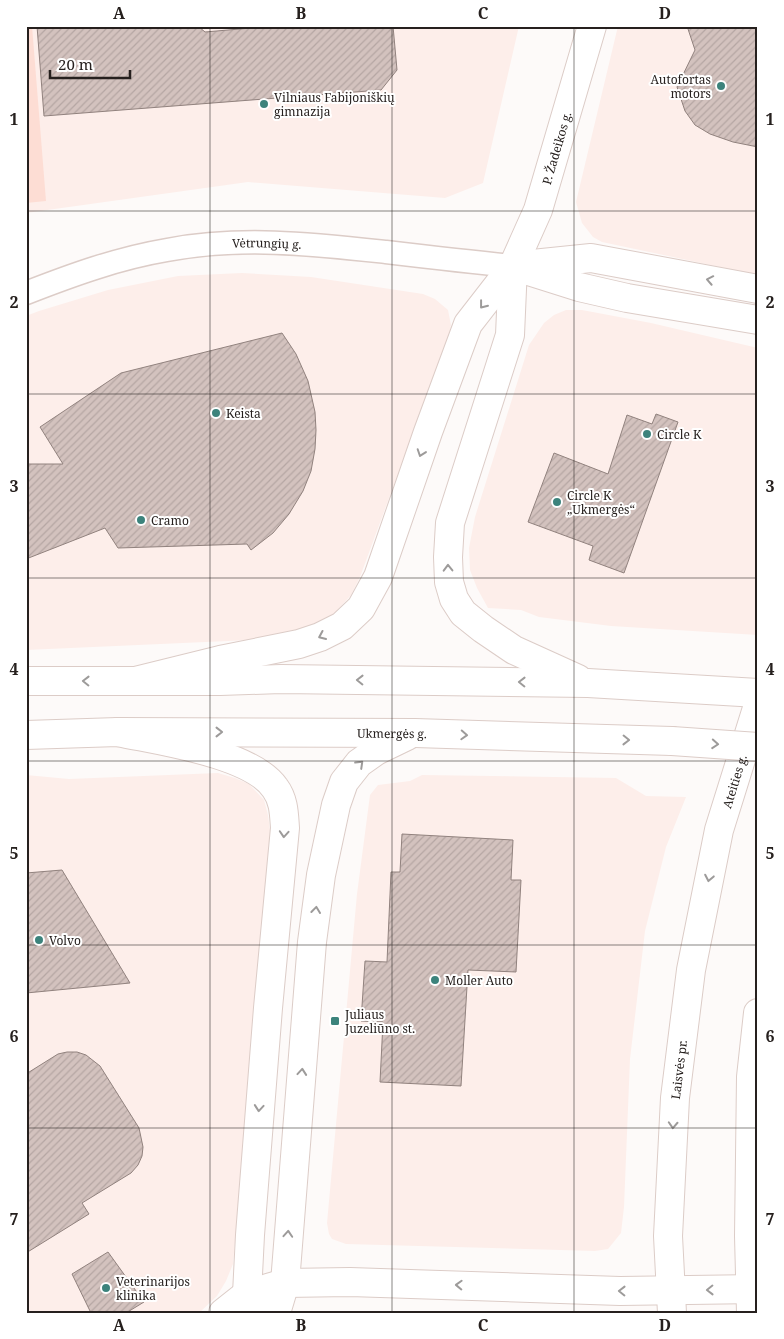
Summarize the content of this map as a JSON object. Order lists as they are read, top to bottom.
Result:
{
  "streets": {
    "main road": [
      "P. Žadeikos g.",
      "Ukmergės g.",
      "Ateities g.",
      "Laisvės pr."
    ],
    "street": ["Vėtrungių g."]
  },
  "crossings": [
    ["P. Žadeikos g.", "Vėtrungių g."],
    ["Ateities g.", "Laisvės pr."]
  ],
  "places": {
    "other": [
      "Autofortas motors",
      "Vilniaus Fabijoniškių gimnazija",
      "Keista",
      "Circle K",
      "Circle K „Ukmergės“",
      "Cramo",
      "Volvo",
      "Moller Auto",
      "Veterinarijos klinika"
    ],
    "transit": ["Juliaus Juzeliūno st."]
  },
  "scale_bar": "20 m",
  "grid": {
    "columns": [
      "A",
      "B",
      "C",
      "D"
    ],
    "rows": [
      "1",
      "2",
      "3",
      "4",
      "5",
      "6",
      "7"
    ]
  }
}
